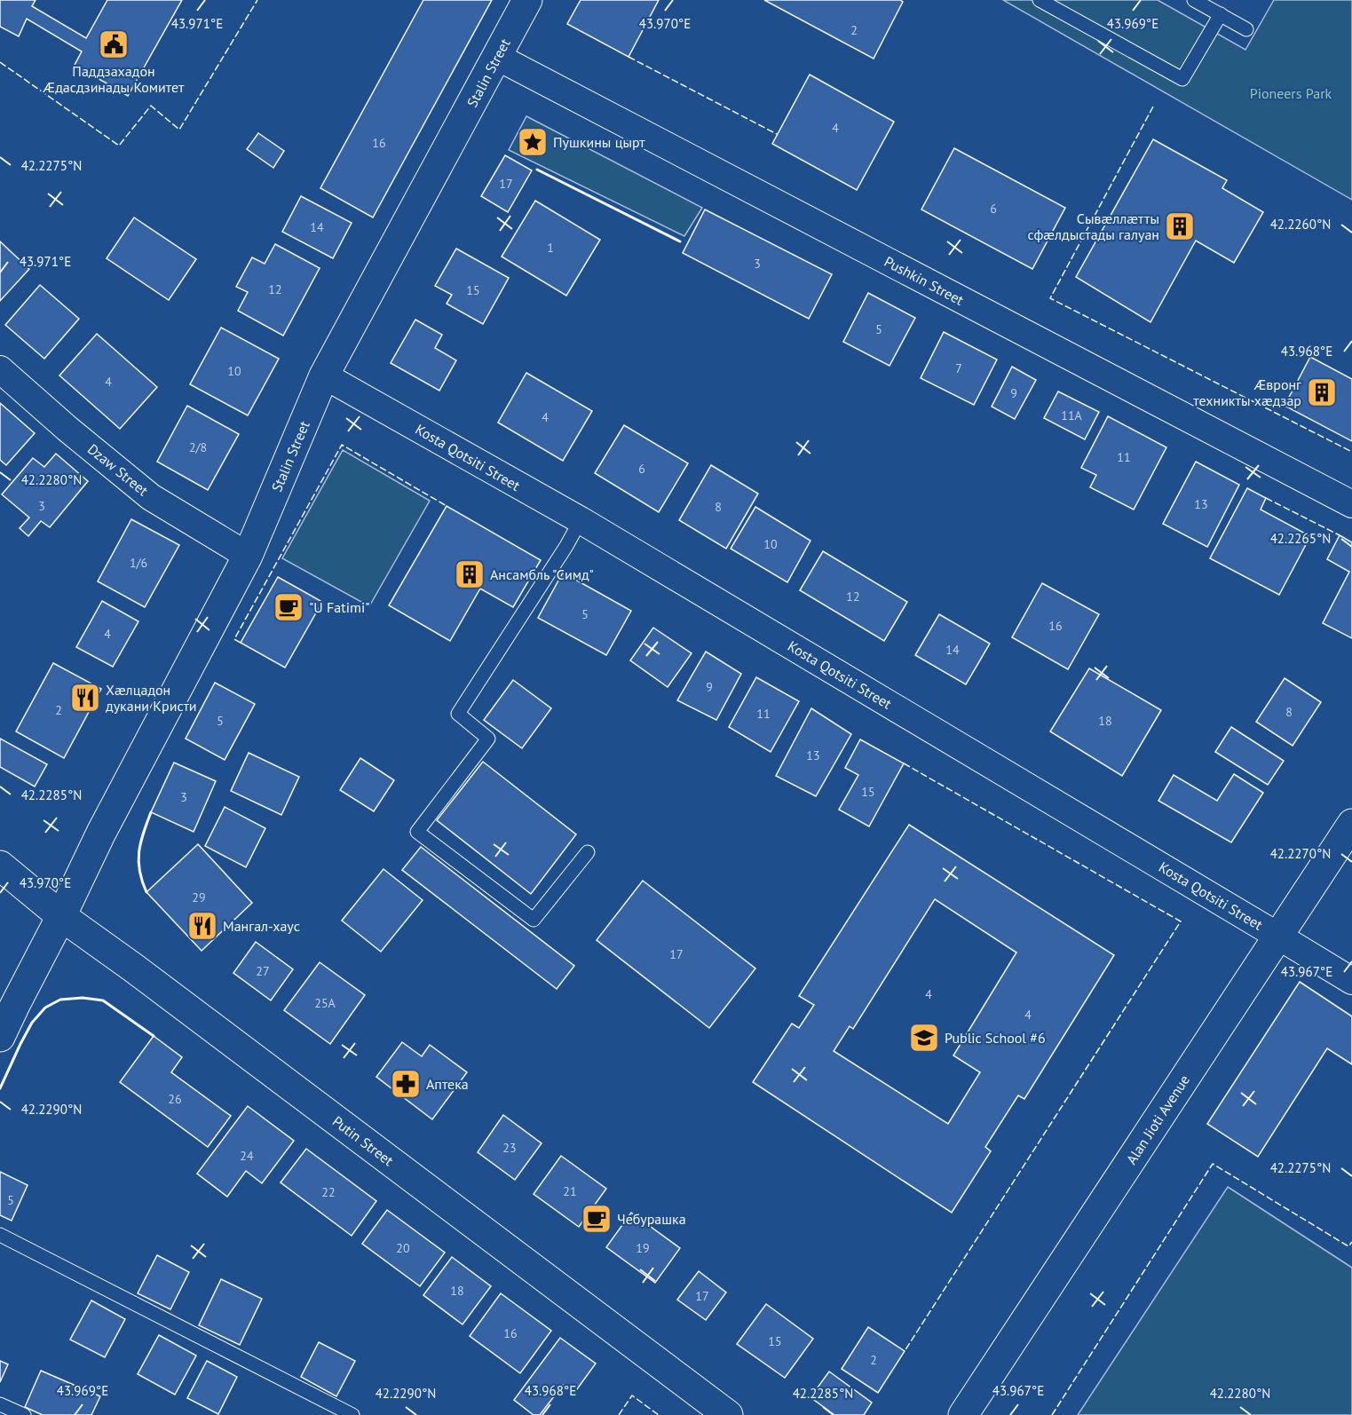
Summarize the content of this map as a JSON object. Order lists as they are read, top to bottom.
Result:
{
  "streets": {
    "main road": ["Stalin Street", "Alan Jioti Avenue", "Putin Street"],
    "street": ["Pushkin Street", "Kosta Qotsiti Street", "Dzaw Street"]
  },
  "crossings": [
    ["Stalin Street", "Pushkin Street"],
    ["Stalin Street", "Kosta Qotsiti Street"],
    ["Stalin Street", "Dzaw Street"],
    ["Stalin Street", "Putin Street"],
    ["Kosta Qotsiti Street", "Alan Jioti Avenue"]
  ],
  "parks": ["Pioneers Park"],
  "places": {
    "public building": ["Паддзахадон Æдасдзинады Комитет"],
    "place": ["Пушкины цырт"],
    "building": ["Сывæллæтты сфæлдыстады галуан", "Æвpонг техникты хæдзар", "Ансамбль \"Симд\""],
    "cafe": ["\"U Fatimi\"", "Чебурашка"],
    "restaurant": ["Хæлцадон дукани Кристи", "Мангал-хаус"],
    "school or university": ["Public School #6"],
    "pharmacy": ["Аптека"]
  },
  "house_numbers": [
    "2",
    "4",
    "16",
    "17",
    "6",
    "14",
    "1",
    "3",
    "12",
    "15",
    "5",
    "7",
    "10",
    "4",
    "9",
    "11А",
    "4",
    "2/8",
    "11",
    "6",
    "13",
    "3",
    "8",
    "10",
    "1/6",
    "12",
    "5",
    "16",
    "4",
    "14",
    "9",
    "2",
    "8",
    "11",
    "5",
    "18",
    "13",
    "15",
    "3",
    "29",
    "17",
    "27",
    "4",
    "25А",
    "4",
    "26",
    "23",
    "24",
    "21",
    "22",
    "5",
    "20",
    "19",
    "18",
    "17",
    "16",
    "15",
    "2"
  ],
  "coordinates": [
    "43.971°E",
    "43.970°E",
    "43.969°E",
    "42.2275°N",
    "42.2260°N",
    "43.968°E",
    "42.2280°N",
    "42.2265°N",
    "42.2285°N",
    "42.2270°N",
    "43.967°E",
    "42.2290°N"
  ]
}
